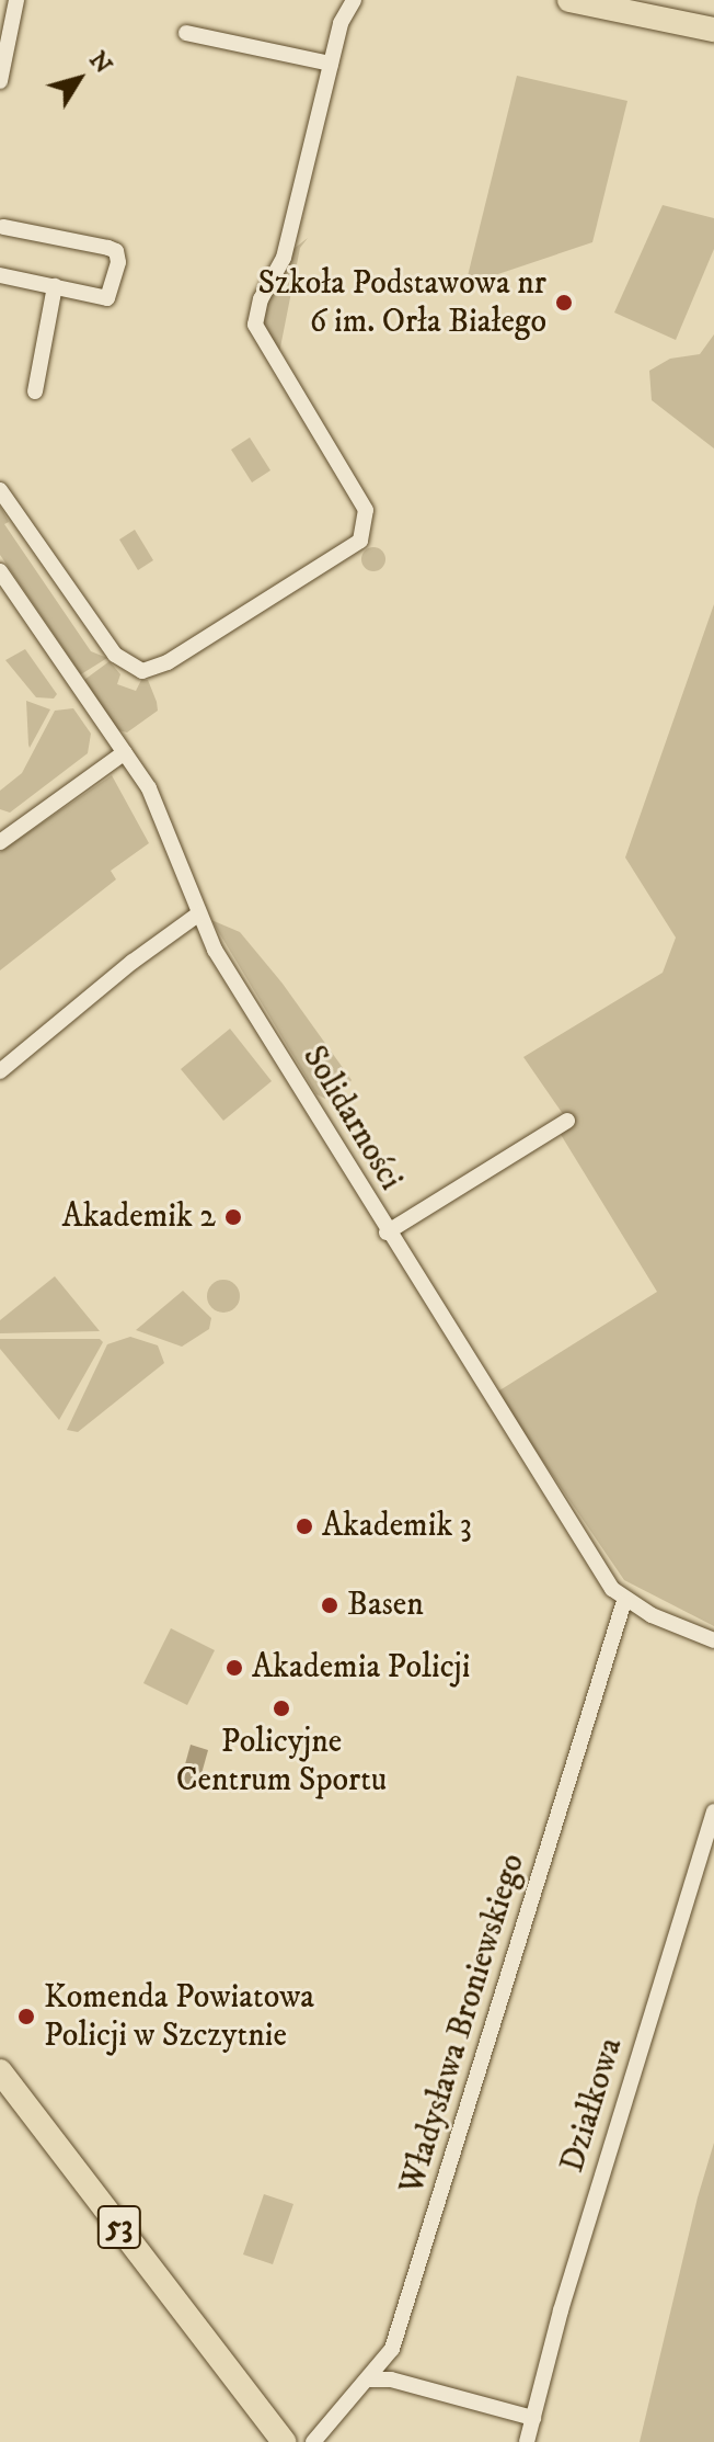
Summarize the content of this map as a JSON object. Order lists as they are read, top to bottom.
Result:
{
  "streets": {
    "main road": ["53"],
    "street": ["Solidarności", "Władysława Broniewskiego", "Działkowa"]
  },
  "crossings": [
    ["Solidarności", "Władysława Broniewskiego"]
  ],
  "places": [
    "Szkoła Podstawowa nr 6 im. Orła Białego",
    "Akademik 2",
    "Akademik 3",
    "Basen",
    "Akademia Policji",
    "Policyjne Centrum Sportu",
    "Komenda Powiatowa Policji w Szczytnie"
  ],
  "north": "top right"
}
